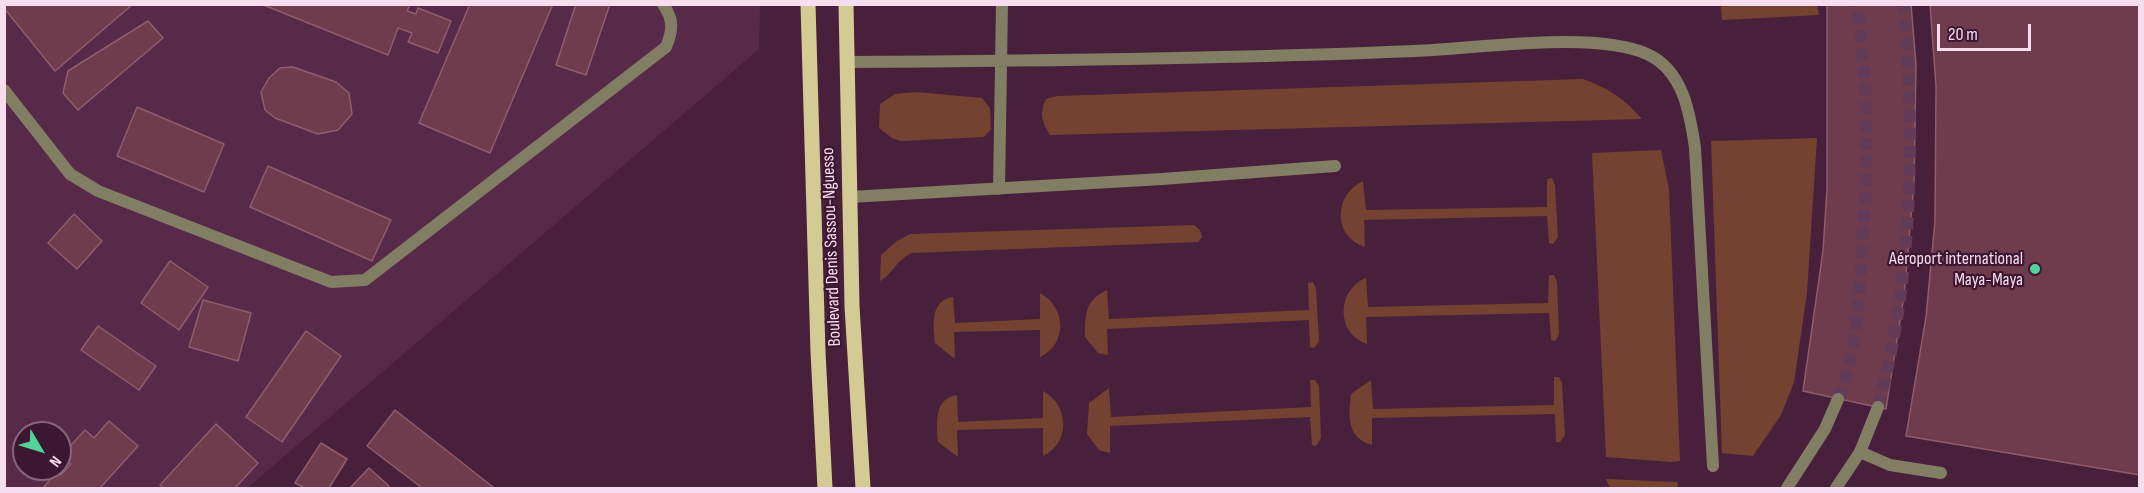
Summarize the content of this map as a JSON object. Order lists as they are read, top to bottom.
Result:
{
  "streets": {
    "main road": ["Boulevard Denis Sassou-Nguesso"]
  },
  "places": ["Aéroport international Maya-Maya"],
  "scale_bar": "20 m",
  "north": "bottom right"
}
